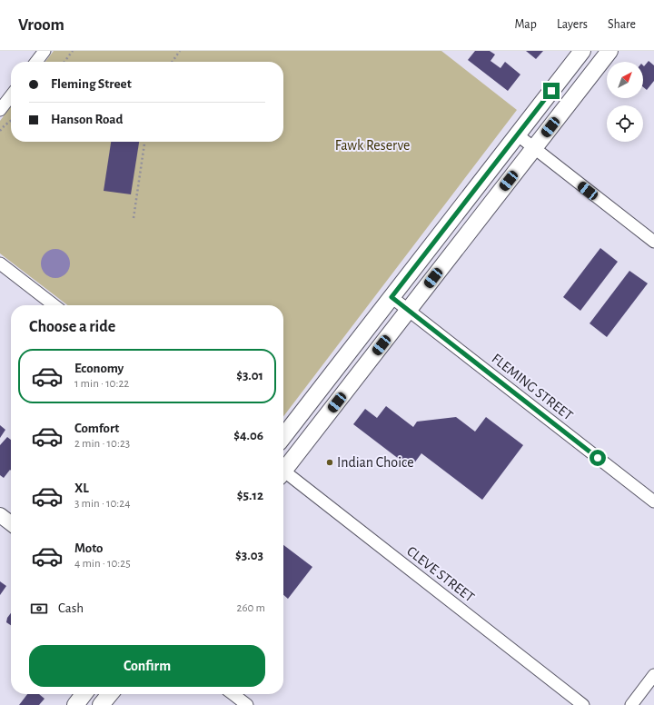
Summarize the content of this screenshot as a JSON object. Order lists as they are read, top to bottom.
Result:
{
  "streets": {
    "street": ["FLEMING STREET", "CLEVE STREET"]
  },
  "parks": ["Fawk Reserve"],
  "places": ["Indian Choice"],
  "north": "top right",
  "page": {
    "header": "Vroom",
    "nav": ["Map", "Layers", "Share"],
    "banner": ["Fleming Street", "Hanson Road"],
    "heading": "Choose a ride",
    "list": [
      {
        "name": "Economy",
        "note": "1 min · 10:22",
        "value": "$3.01"
      },
      {
        "name": "Comfort",
        "note": "2 min · 10:23",
        "value": "$4.06"
      },
      {
        "name": "XL",
        "note": "3 min · 10:24",
        "value": "$5.12"
      },
      {
        "name": "Moto",
        "note": "4 min · 10:25",
        "value": "$3.03"
      }
    ],
    "pay": ["Cash", "260 m"],
    "buttons": "Confirm"
  }
}
